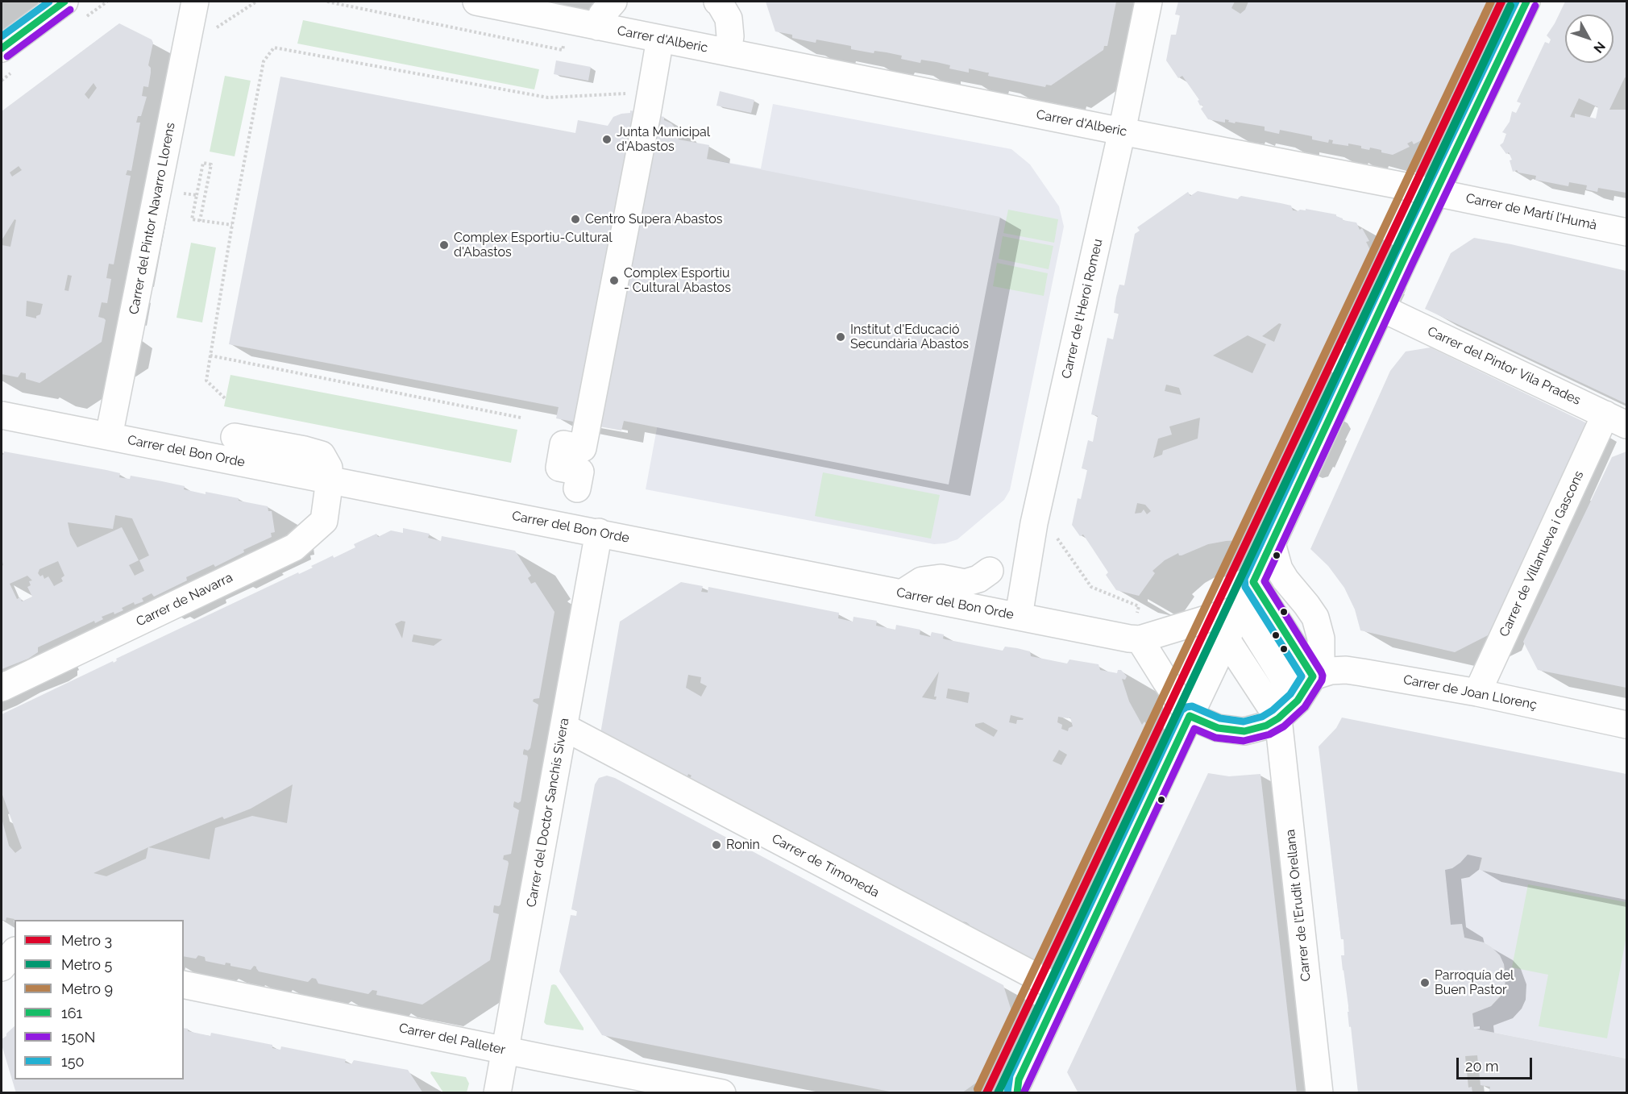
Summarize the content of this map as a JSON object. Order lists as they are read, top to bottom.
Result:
{
  "streets": {
    "street": [
      "Carrer d'Alberic",
      "Carrer de Martí l’Humà",
      "Carrer del Pintor Navarro Llorens",
      "Carrer de l'Heroi Romeu",
      "Carrer del Pintor Vila Prades",
      "Carrer del Bon Orde",
      "Carrer de Villanueva i Gascons",
      "Carrer de Navarra",
      "Carrer de Joan Llorenç",
      "Carrer del Doctor Sanchís Sivera",
      "Carrer de Timoneda",
      "Carrer de l’Erudit Orellana",
      "Carrer del Palleter"
    ]
  },
  "crossings": [
    ["Carrer d'Alberic", "Carrer de Martí l’Humà"],
    ["Carrer d'Alberic", "Carrer de l'Heroi Romeu"],
    ["Carrer del Pintor Navarro Llorens", "Carrer del Bon Orde"],
    ["Carrer de l'Heroi Romeu", "Carrer del Bon Orde"],
    ["Carrer del Pintor Vila Prades", "Carrer de Villanueva i Gascons"],
    ["Carrer del Bon Orde", "Carrer de Navarra"],
    ["Carrer del Bon Orde", "Carrer del Doctor Sanchís Sivera"],
    ["Carrer de Villanueva i Gascons", "Carrer de Joan Llorenç"],
    ["Carrer del Doctor Sanchís Sivera", "Carrer de Timoneda"],
    ["Carrer del Doctor Sanchís Sivera", "Carrer del Palleter"]
  ],
  "places": [
    "Junta Municipal d'Abastos",
    "Centro Supera Abastos",
    "Complex Esportiu-Cultural d'Abastos",
    "Complex Esportiu - Cultural Abastos",
    "Institut d'Educació Secundària Abastos",
    "Ronin",
    "Parroquía del Buen Pastor"
  ],
  "lines": [
    "metro line 3",
    "metro line 9",
    "transit line 161",
    "transit line 150",
    "metro line 5",
    "transit line 150N"
  ],
  "legend": [
    "Metro 3",
    "Metro 5",
    "Metro 9",
    "161",
    "150N",
    "150"
  ],
  "scale_bar": "20 m",
  "north": "bottom right"
}
